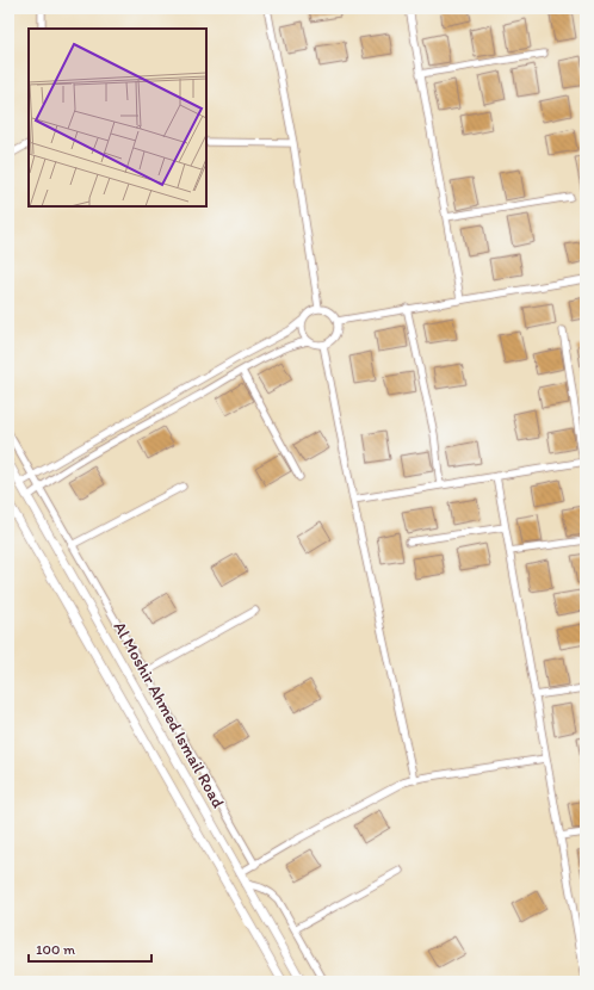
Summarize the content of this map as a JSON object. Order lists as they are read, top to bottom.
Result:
{
  "streets": {
    "street": ["Al Moshir Ahmed Ismail Road"]
  },
  "scale_bar": "100 m"
}
